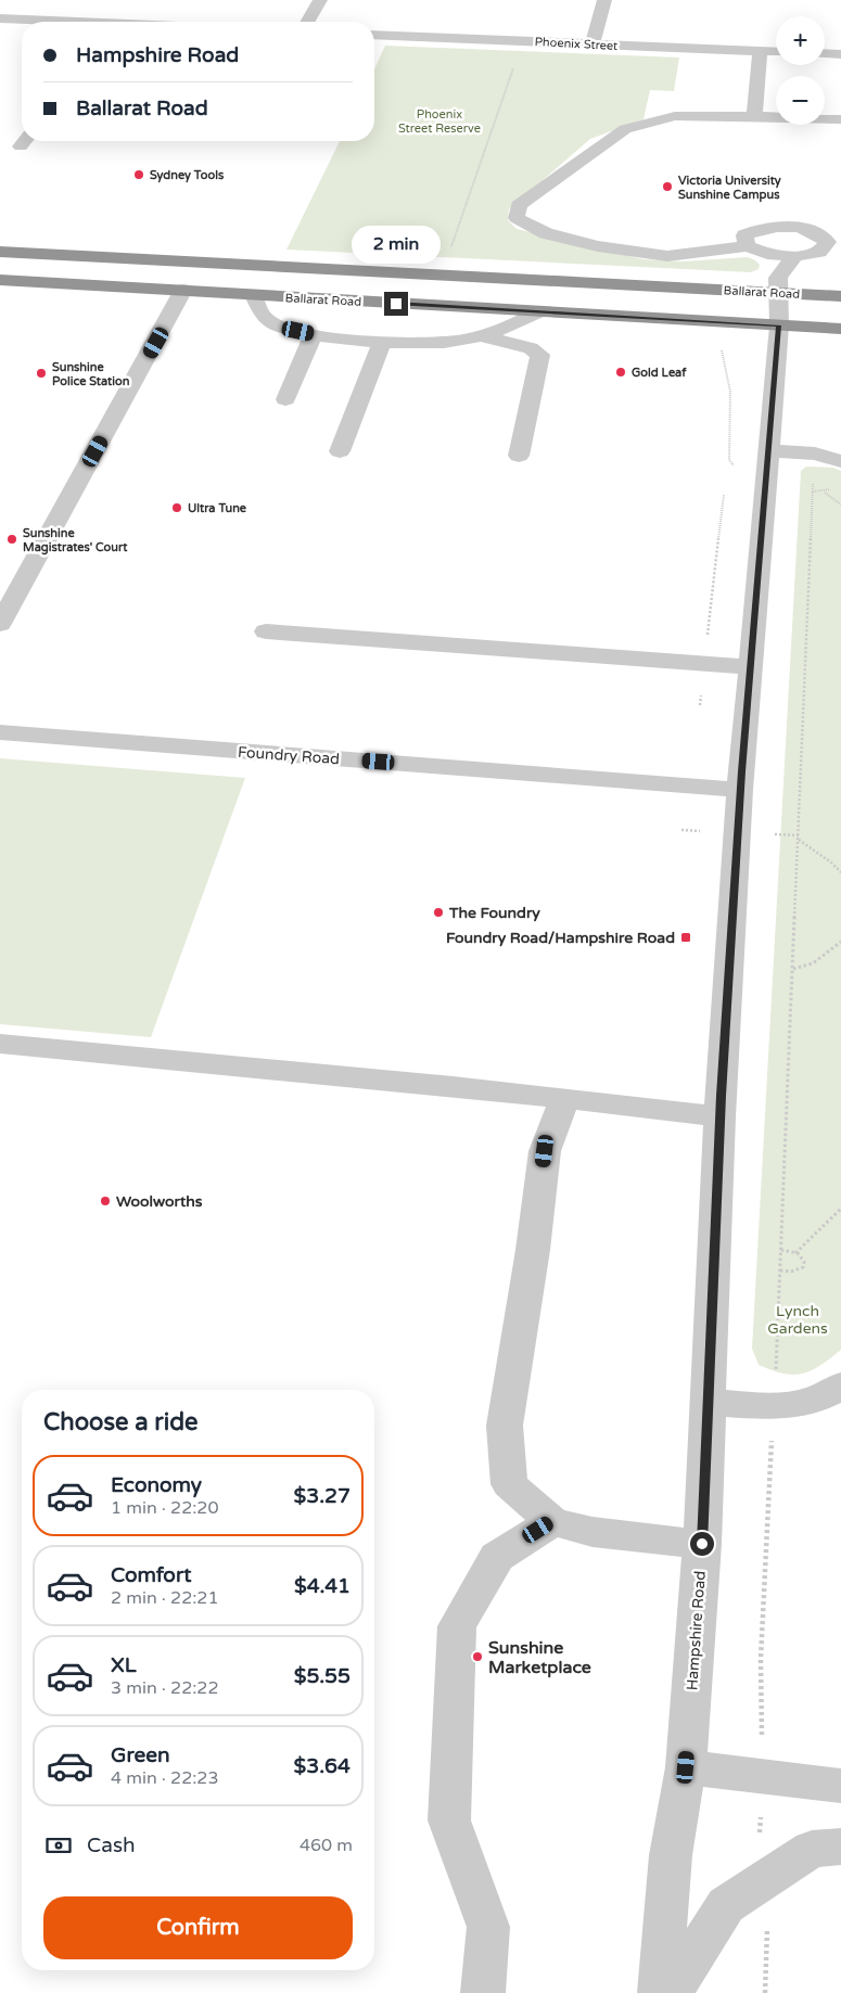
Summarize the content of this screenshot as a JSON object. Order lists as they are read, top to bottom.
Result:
{
  "streets": {
    "highway": ["Ballarat Road"],
    "street": ["Phoenix Street", "Foundry Road", "Hampshire Road"]
  },
  "crossings": [
    ["Ballarat Road", "Hampshire Road"],
    ["Foundry Road", "Hampshire Road"]
  ],
  "parks": ["Phoenix Street Reserve", "Lynch Gardens"],
  "places": {
    "other": [
      "Sydney Tools",
      "Victoria University Sunshine Campus",
      "Gold Leaf",
      "Sunshine Police Station",
      "Ultra Tune",
      "Sunshine Magistrates' Court",
      "The Foundry",
      "Woolworths",
      "Sunshine Marketplace"
    ],
    "transit": ["Foundry Road/Hampshire Road"]
  },
  "page": {
    "map_buttons": ["+", "−"],
    "banner": ["Hampshire Road", "Ballarat Road"],
    "bubble": "2 min",
    "heading": "Choose a ride",
    "list": [
      {
        "name": "Economy",
        "note": "1 min · 22:20",
        "value": "$3.27"
      },
      {
        "name": "Comfort",
        "note": "2 min · 22:21",
        "value": "$4.41"
      },
      {
        "name": "XL",
        "note": "3 min · 22:22",
        "value": "$5.55"
      },
      {
        "name": "Green",
        "note": "4 min · 22:23",
        "value": "$3.64"
      }
    ],
    "pay": ["Cash", "460 m"],
    "buttons": "Confirm"
  }
}
